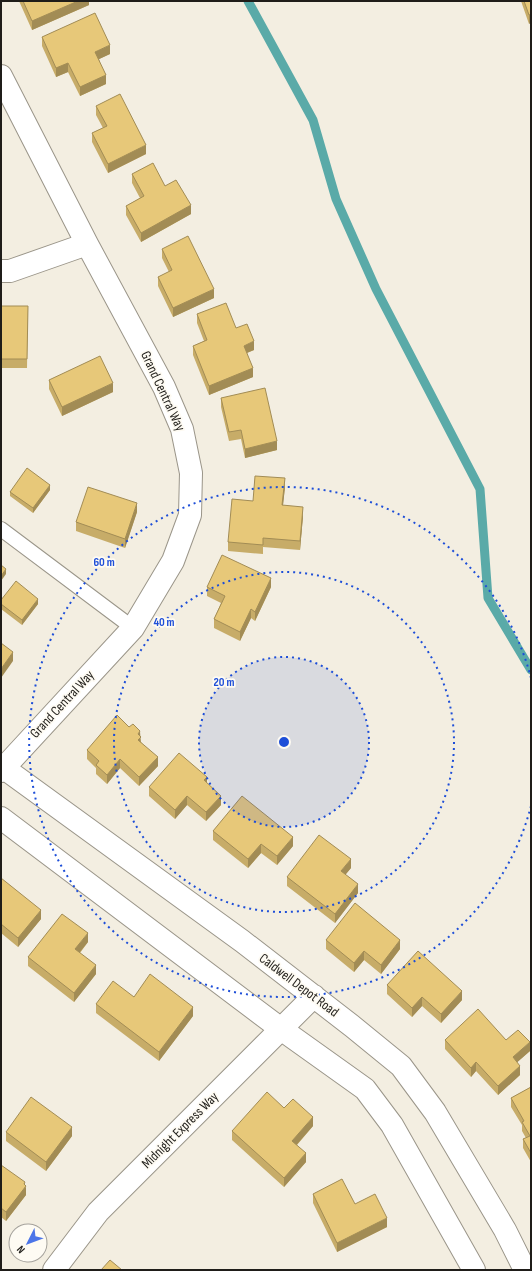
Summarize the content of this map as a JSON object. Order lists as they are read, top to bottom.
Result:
{
  "streets": {
    "street": ["Grand Central Way", "Caldwell Depot Road", "Midnight Express Way"]
  },
  "crossings": [
    ["Grand Central Way", "Caldwell Depot Road"],
    ["Caldwell Depot Road", "Midnight Express Way"]
  ],
  "north": "bottom left",
  "rings": ["60 m", "40 m", "20 m"]
}
